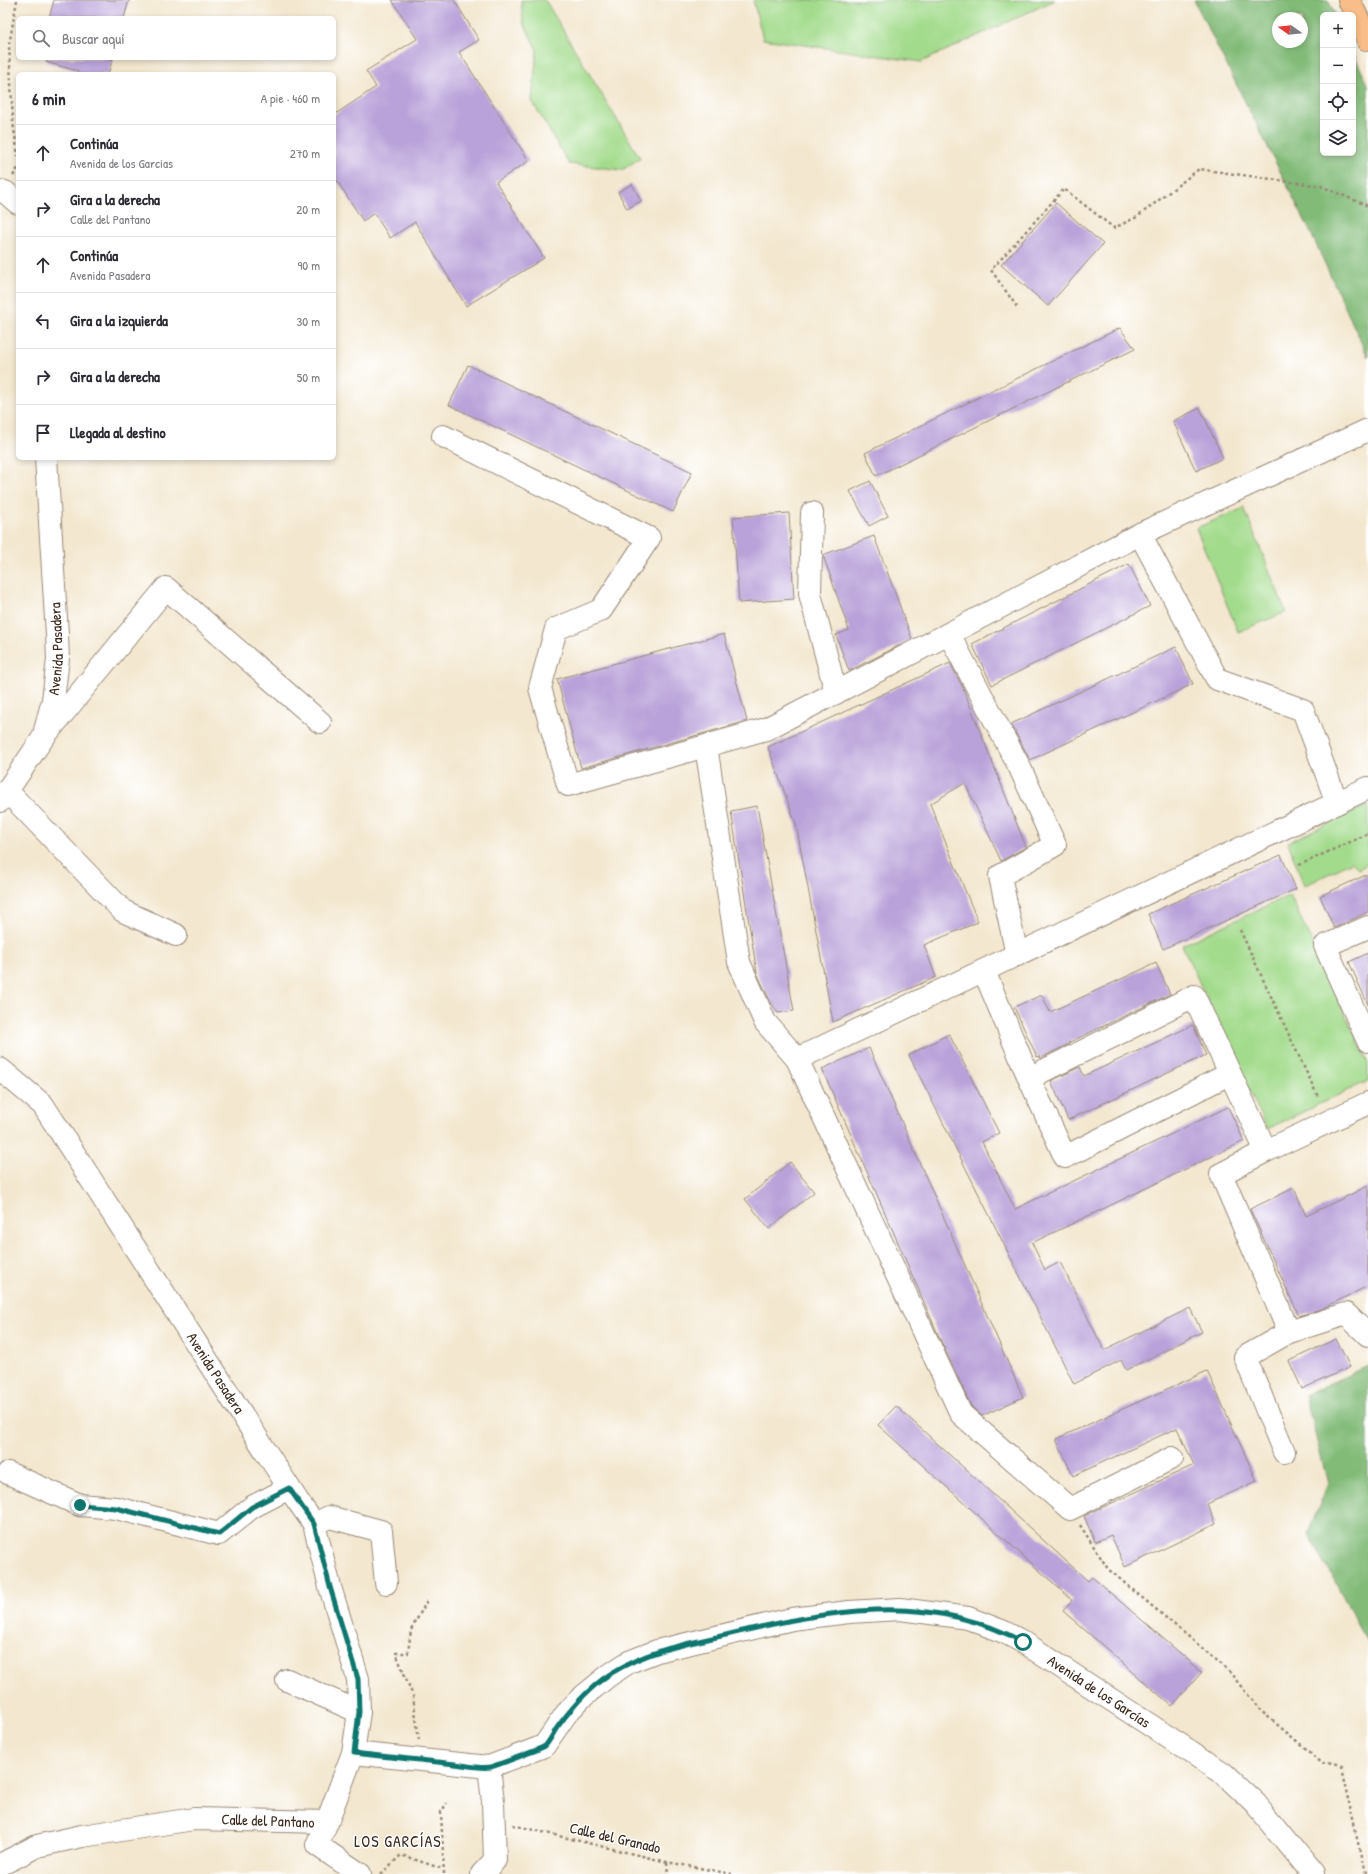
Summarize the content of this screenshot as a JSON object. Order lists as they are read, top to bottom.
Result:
{
  "streets": {
    "street": ["Avenida Pasadera", "Avenida de los Garcías", "Calle del Pantano"],
    "path": ["Calle del Granado"]
  },
  "crossings": [
    ["Avenida Pasadera", "Calle del Pantano"],
    ["Avenida de los Garcías", "Calle del Pantano"]
  ],
  "districts": ["LOS GARCÍAS"],
  "north": "left",
  "page": {
    "map_buttons": ["+", "−"],
    "search": "Buscar aquí",
    "heading": ["6 min", "A pie · 460 m"],
    "list": [
      ["Continúa", "Avenida de los Garcías", "270 m"],
      ["Gira a la derecha", "Calle del Pantano", "20 m"],
      ["Continúa", "Avenida Pasadera", "90 m"],
      ["Gira a la izquierda", "30 m"],
      ["Gira a la derecha", "50 m"],
      "Llegada al destino"
    ]
  }
}
